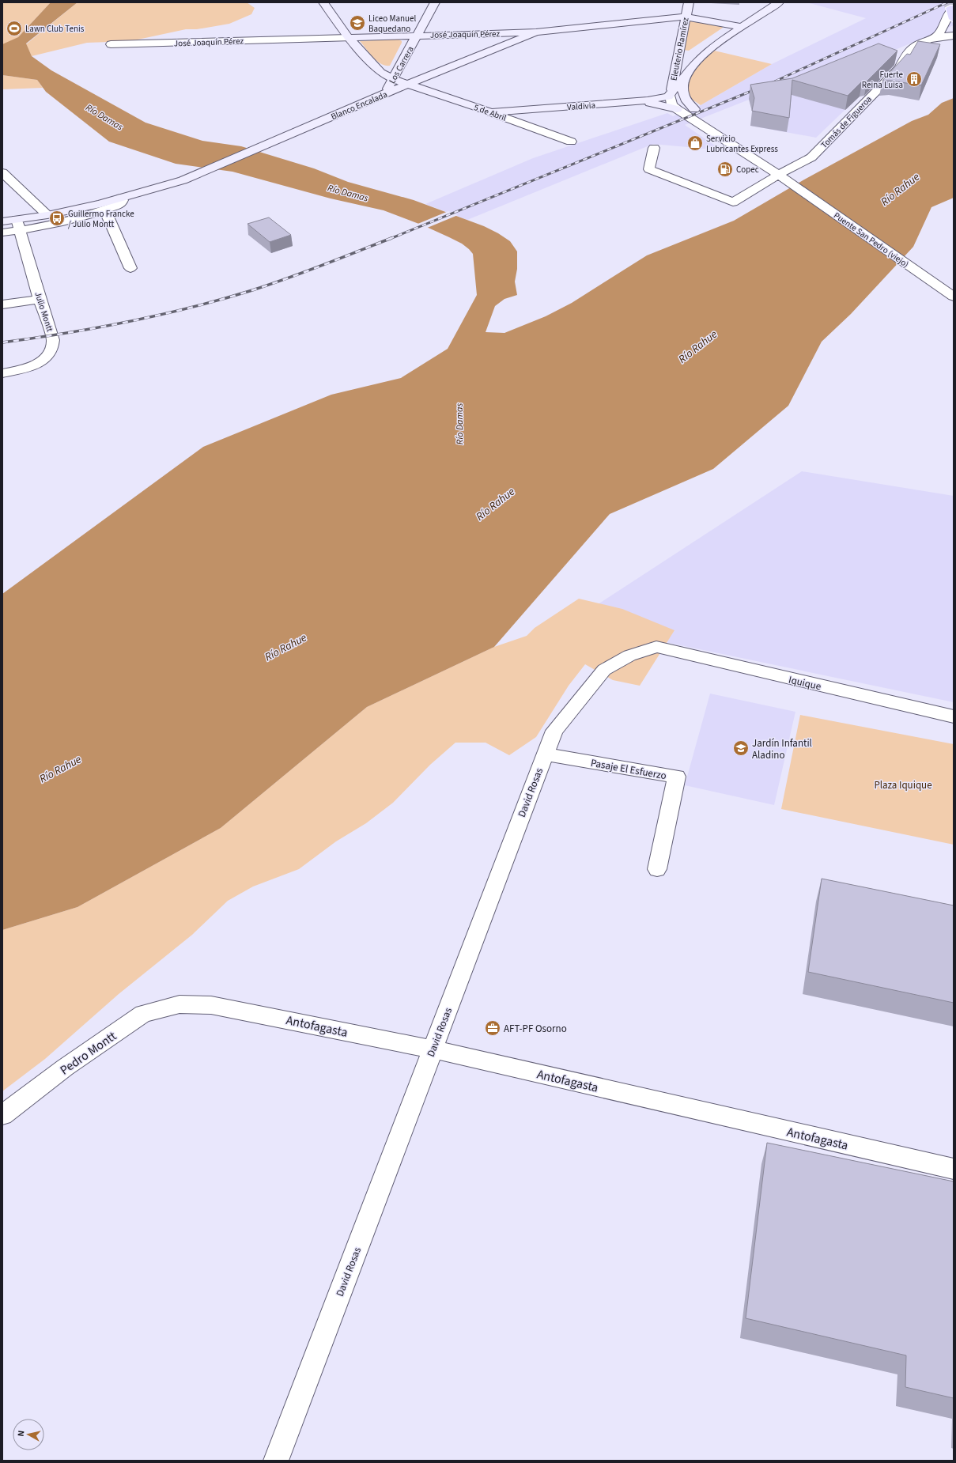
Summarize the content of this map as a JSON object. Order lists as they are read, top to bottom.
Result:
{
  "streets": {
    "street": [
      "José Joaquín Pérez",
      "Eleuterio Ramírez",
      "Los Carrera",
      "Blanco Encalada",
      "Valdivia",
      "5 de Abril",
      "Tomás de Figueroa",
      "Puente San Pedro (viejo)",
      "Julio Montt",
      "Iquique",
      "Pasaje El Esfuerzo",
      "David Rosas",
      "Antofagasta",
      "Pedro Montt"
    ]
  },
  "crossings": [
    ["José Joaquín Pérez", "Eleuterio Ramírez"],
    ["José Joaquín Pérez", "Los Carrera"],
    ["José Joaquín Pérez", "Blanco Encalada"],
    ["José Joaquín Pérez", "5 de Abril"],
    ["Eleuterio Ramírez", "Valdivia"],
    ["Eleuterio Ramírez", "Tomás de Figueroa"],
    ["Eleuterio Ramírez", "Puente San Pedro (viejo)"],
    ["Los Carrera", "Blanco Encalada"],
    ["Los Carrera", "5 de Abril"],
    ["Blanco Encalada", "5 de Abril"],
    ["Blanco Encalada", "Julio Montt"],
    ["Valdivia", "5 de Abril"],
    ["Iquique", "David Rosas"],
    ["Pasaje El Esfuerzo", "David Rosas"],
    ["David Rosas", "Antofagasta"],
    ["Antofagasta", "Pedro Montt"]
  ],
  "water": ["Río Damas", "Río Rahue"],
  "parks": ["Plaza Iquique"],
  "places": {
    "school or university": ["Liceo Manuel Baquedano", "Jardín Infantil Aladino"],
    "sports": ["Lawn Club Tenis"],
    "building": ["Fuerte Reina Luisa"],
    "shop": ["Servicio Lubricantes Express"],
    "fuel station": ["Copec"],
    "bus stop": ["Guillermo Francke / Julio Montt"],
    "office": ["AFT-PF Osorno"]
  },
  "north": "left"
}
